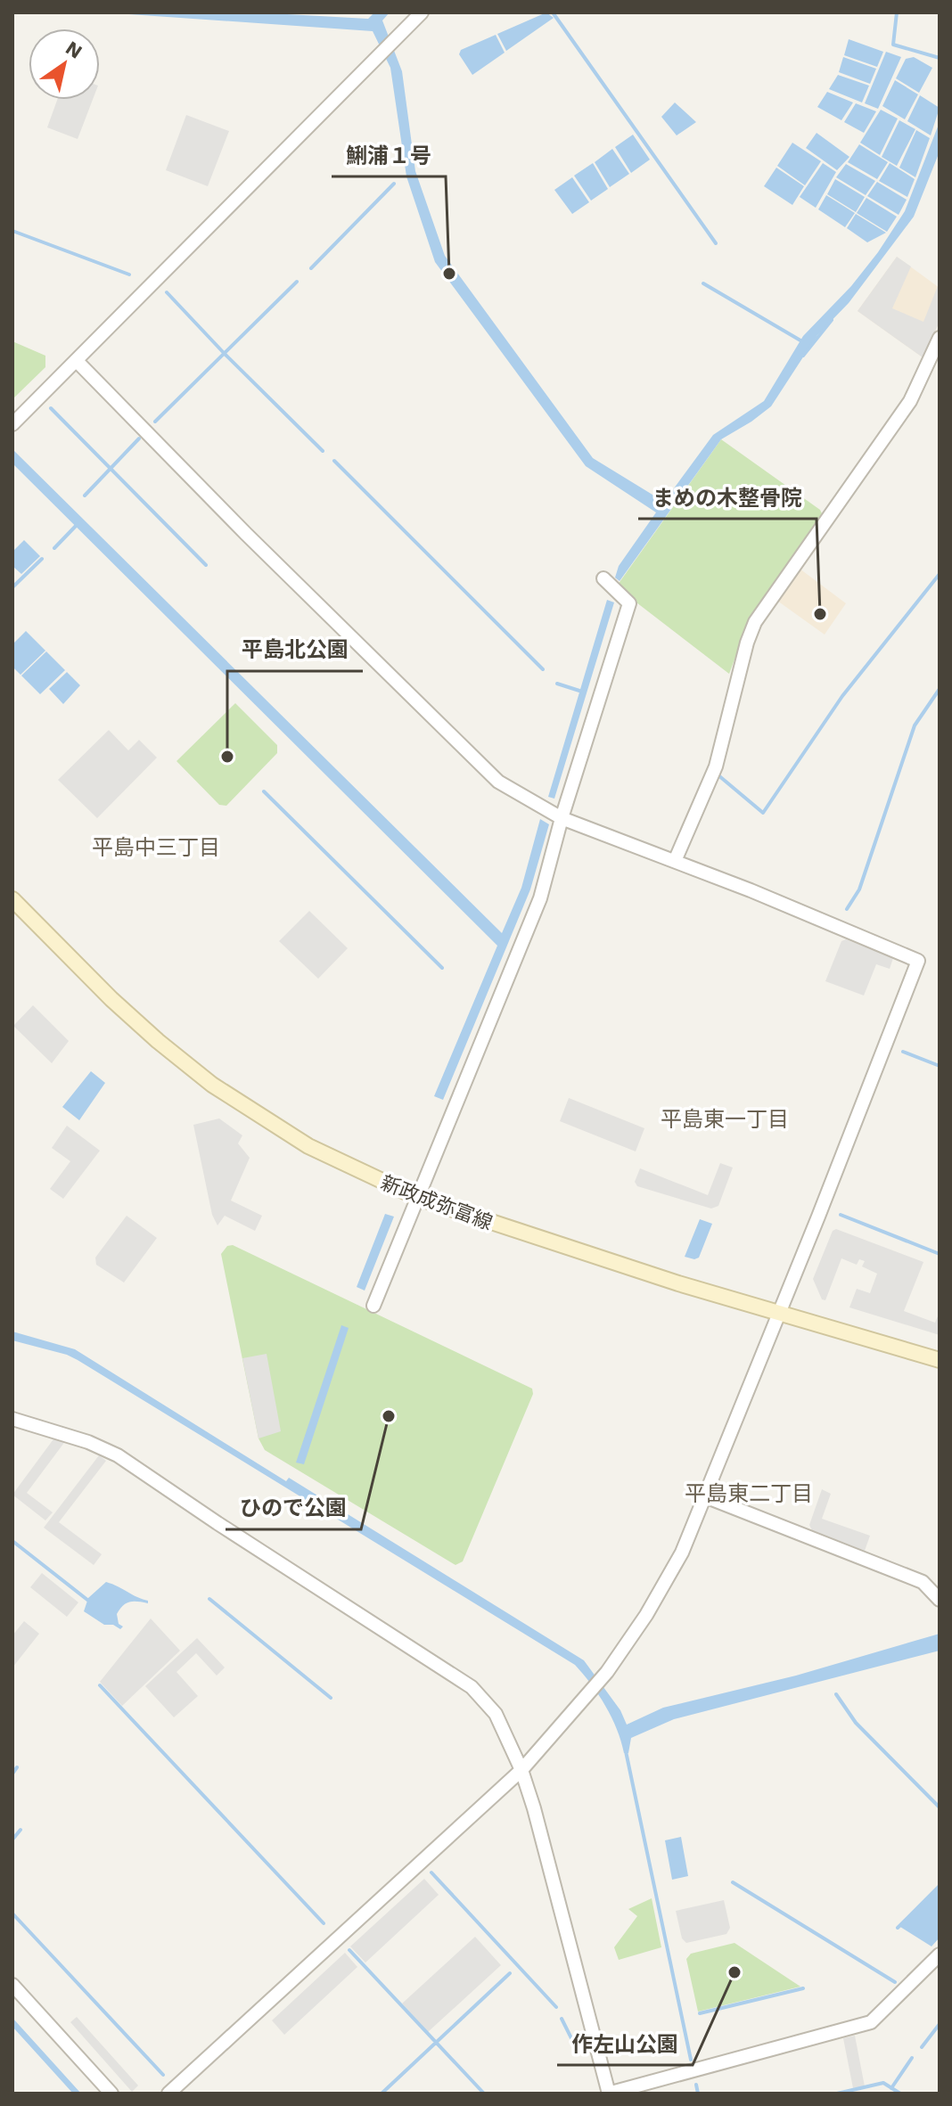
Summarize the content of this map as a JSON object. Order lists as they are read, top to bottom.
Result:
{
  "streets": {
    "main road": ["新政成弥富線"]
  },
  "districts": ["平島中三丁目", "平島東一丁目", "平島東二丁目"],
  "places": [
    "鯏浦１号",
    "まめの木整骨院",
    "平島北公園",
    "ひので公園",
    "作左山公園"
  ],
  "north": "top right"
}
